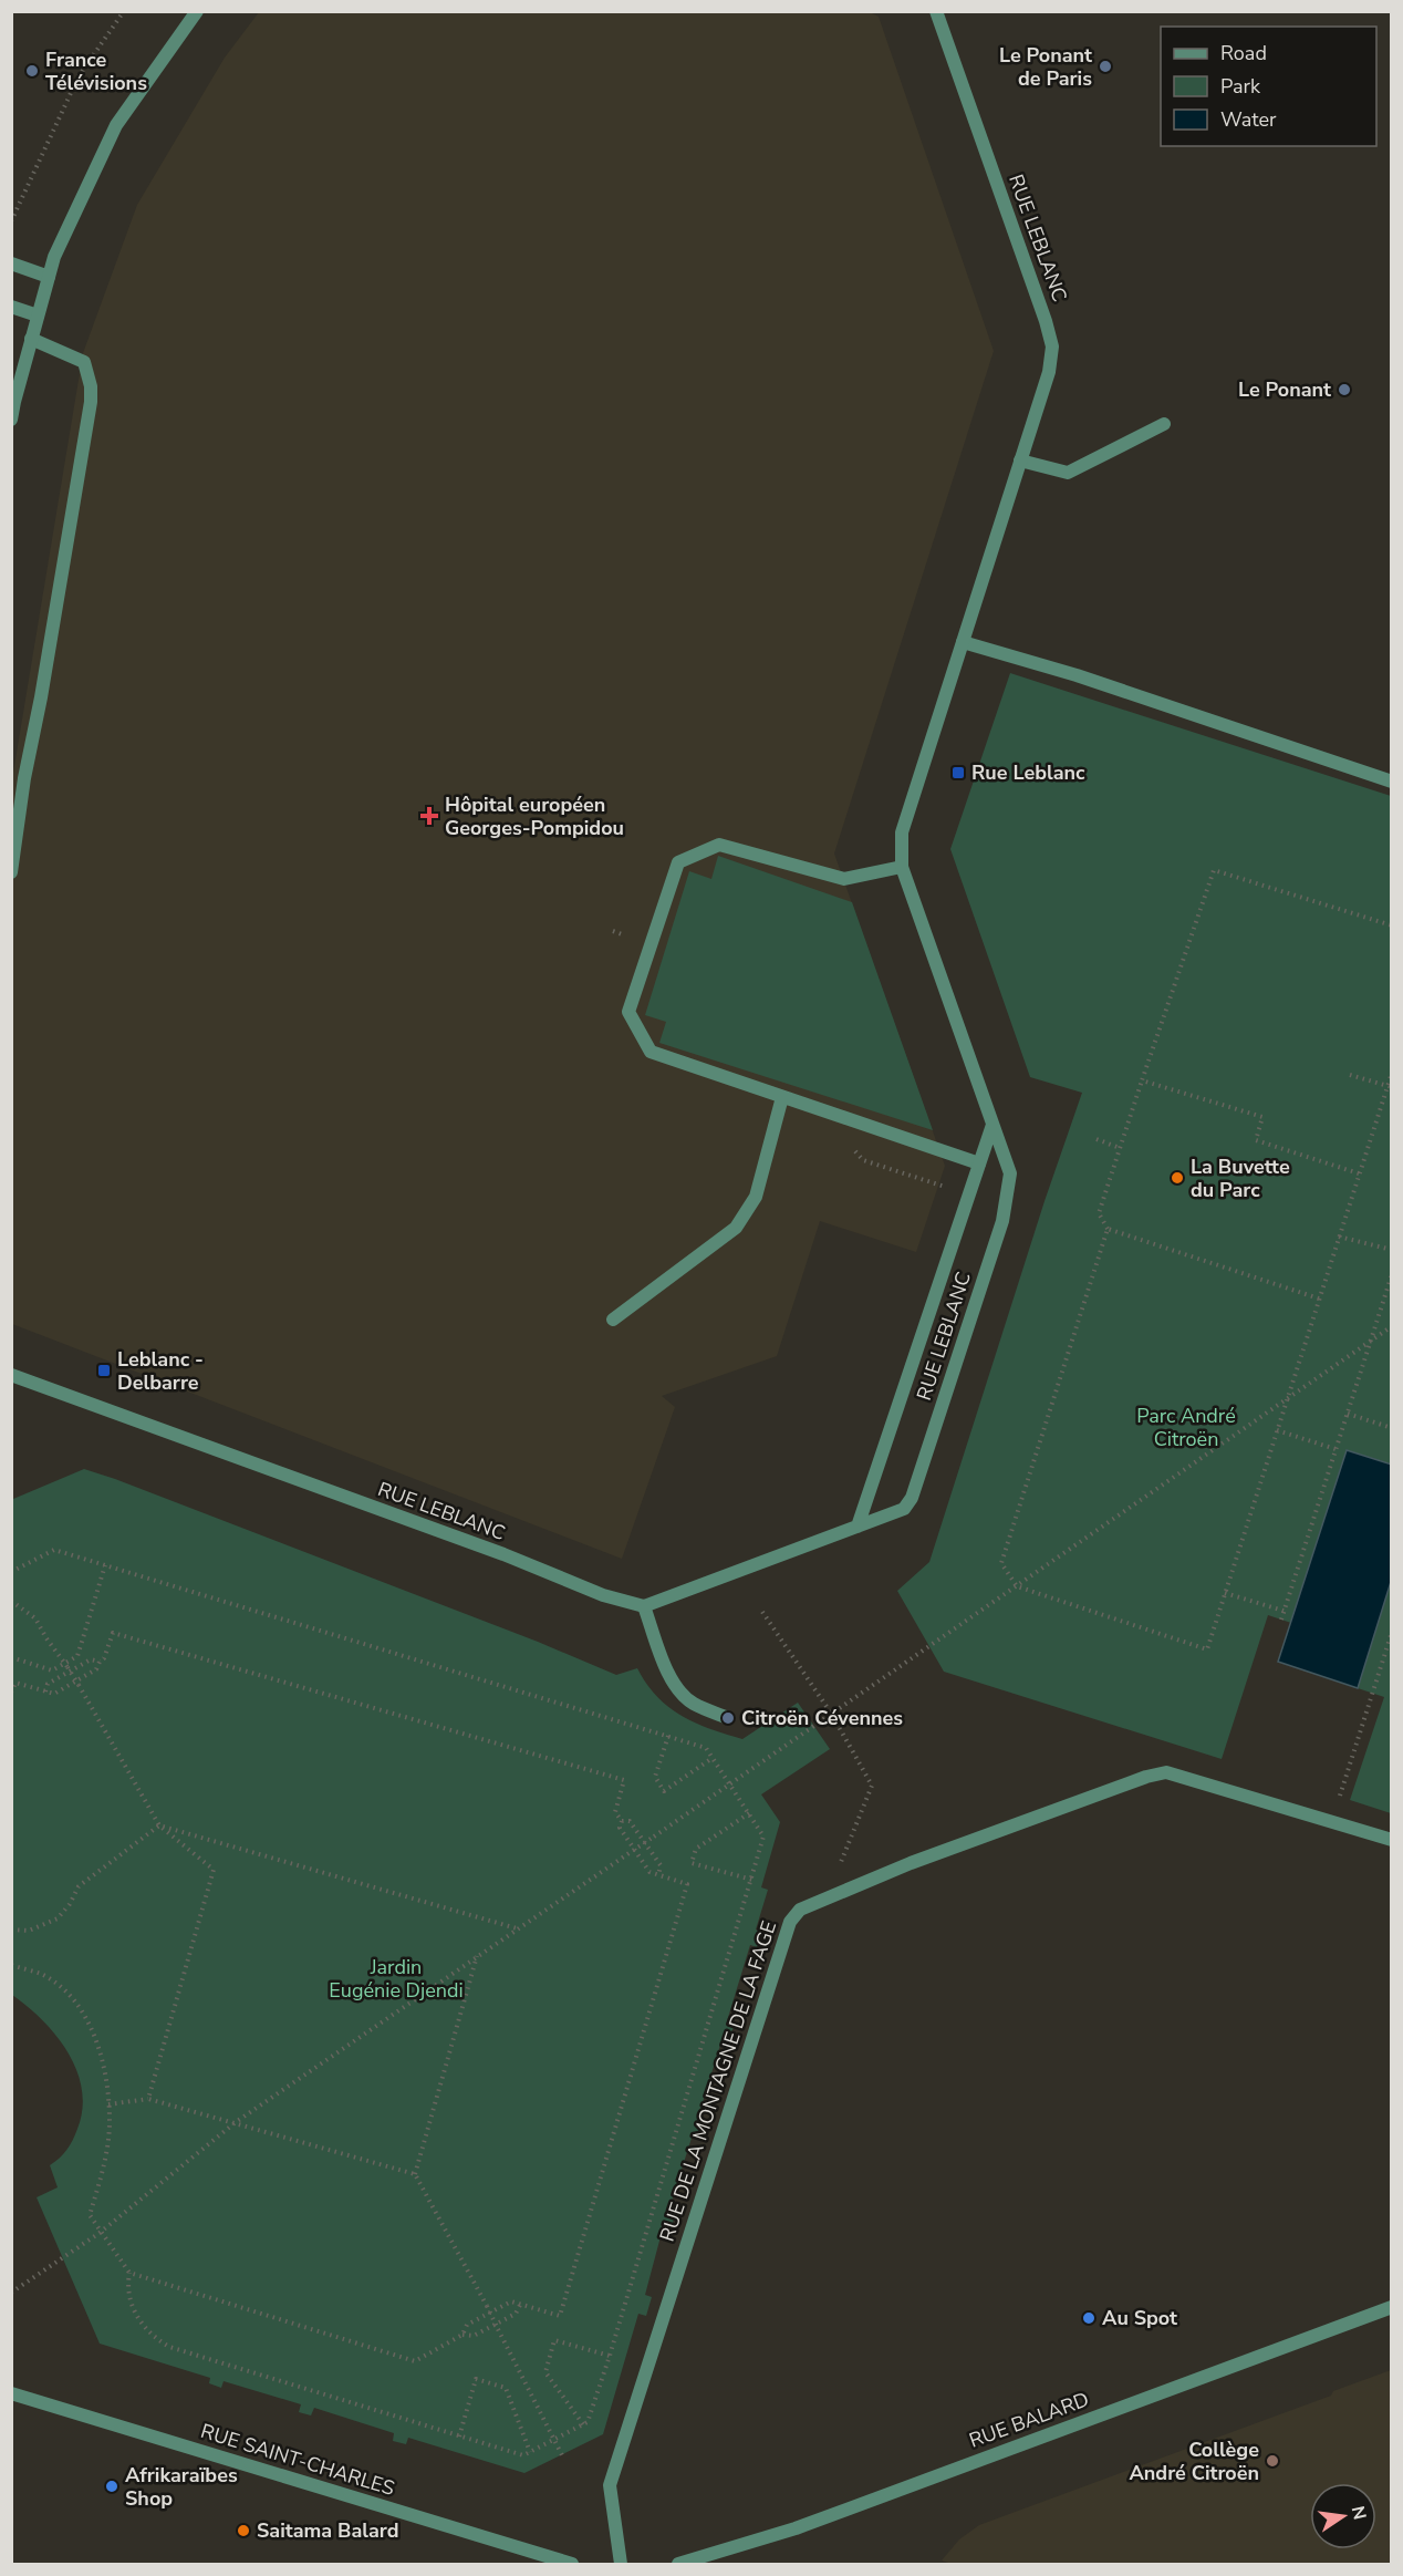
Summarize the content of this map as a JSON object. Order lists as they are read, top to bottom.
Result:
{
  "streets": {
    "street": [
      "RUE LEBLANC",
      "RUE DE LA MONTAGNE DE LA FAGE",
      "RUE BALARD",
      "RUE SAINT-CHARLES"
    ]
  },
  "parks": ["Parc André Citroën", "Jardin Eugénie Djendi"],
  "places": {
    "other": [
      "Le Ponant de Paris",
      "France Télévisions",
      "Le Ponant",
      "La Buvette du Parc",
      "Citroën Cévennes",
      "Au Spot",
      "Collège André Citroën",
      "Afrikaraïbes Shop",
      "Saitama Balard"
    ],
    "transit": ["Rue Leblanc", "Leblanc - Delbarre"],
    "health": ["Hôpital européen Georges-Pompidou"]
  },
  "legend": ["Road", "Park", "Water"],
  "north": "right"
}
